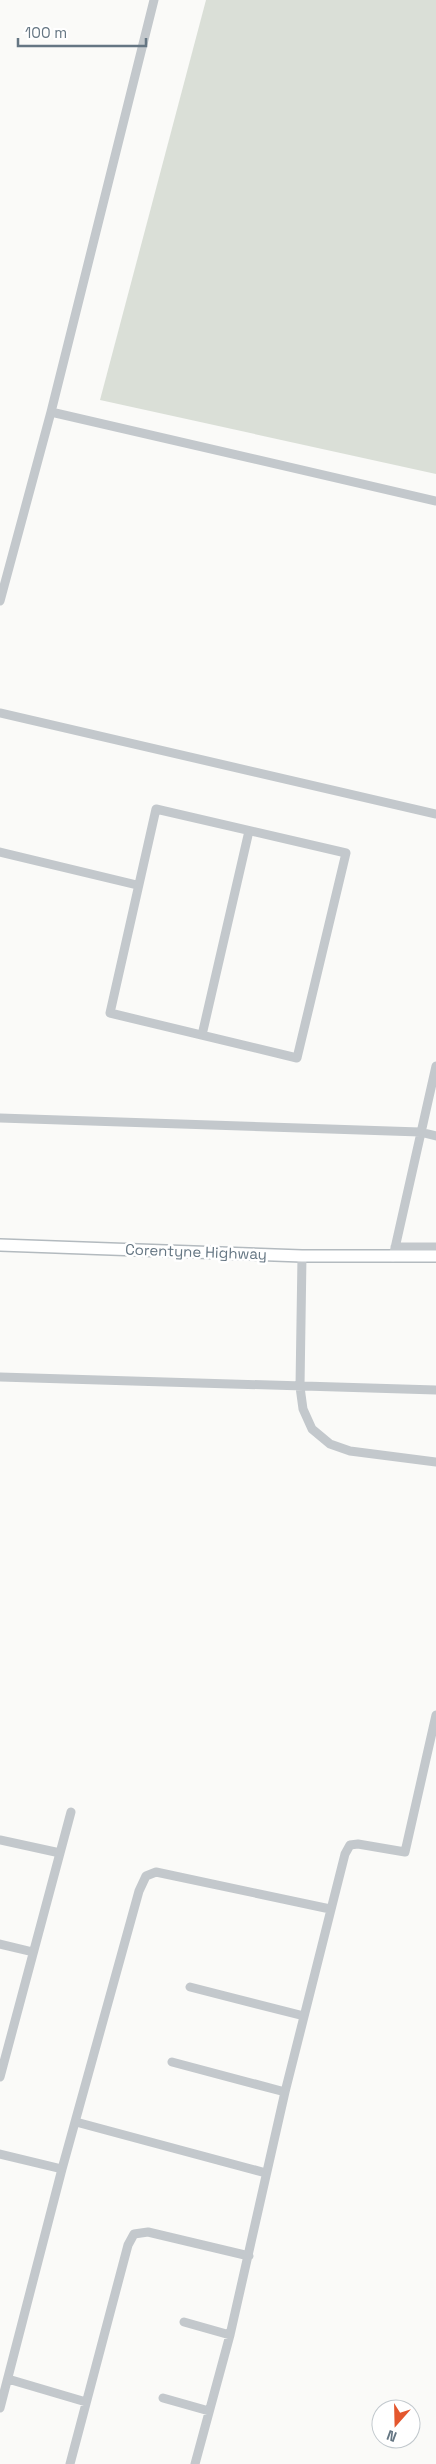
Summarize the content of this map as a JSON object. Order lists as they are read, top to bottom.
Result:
{
  "streets": {
    "main road": ["Corentyne Highway"]
  },
  "scale_bar": "100 m",
  "north": "bottom"
}
